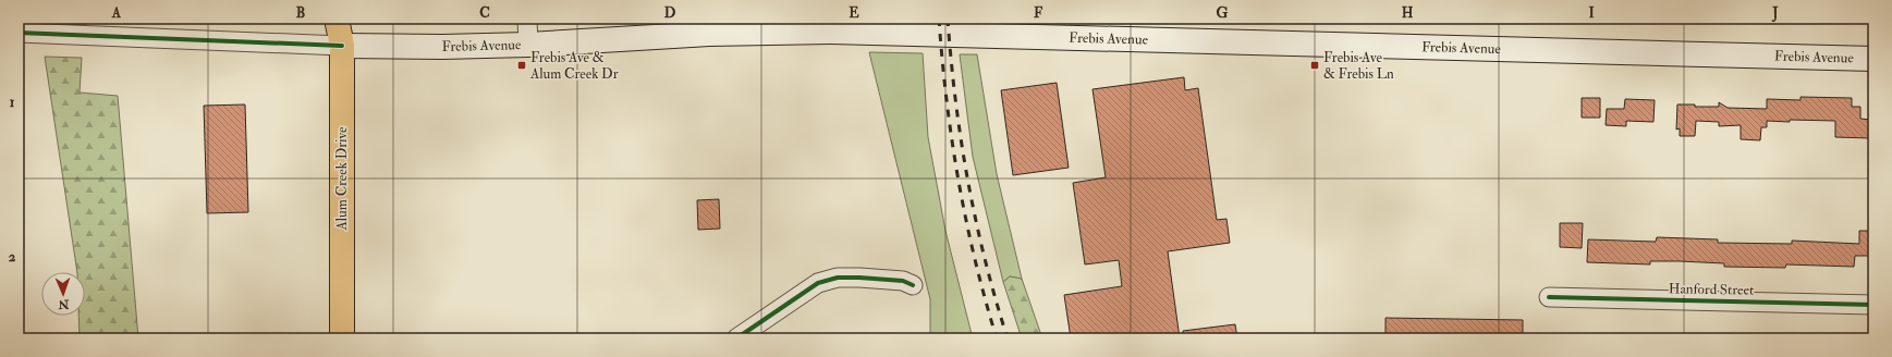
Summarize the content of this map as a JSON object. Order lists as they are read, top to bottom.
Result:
{
  "streets": {
    "main road": ["Frebis Avenue", "Alum Creek Drive"],
    "street": ["Hanford Street"]
  },
  "crossings": [
    ["Frebis Avenue", "Alum Creek Drive"]
  ],
  "places": {
    "transit": ["Frebis Ave & Alum Creek Dr", "Frebis Ave & Frebis Ln"]
  },
  "north": "bottom",
  "grid": {
    "columns": [
      "A",
      "B",
      "C",
      "D",
      "E",
      "F",
      "G",
      "H",
      "I",
      "J"
    ],
    "rows": ["1", "2"]
  }
}
